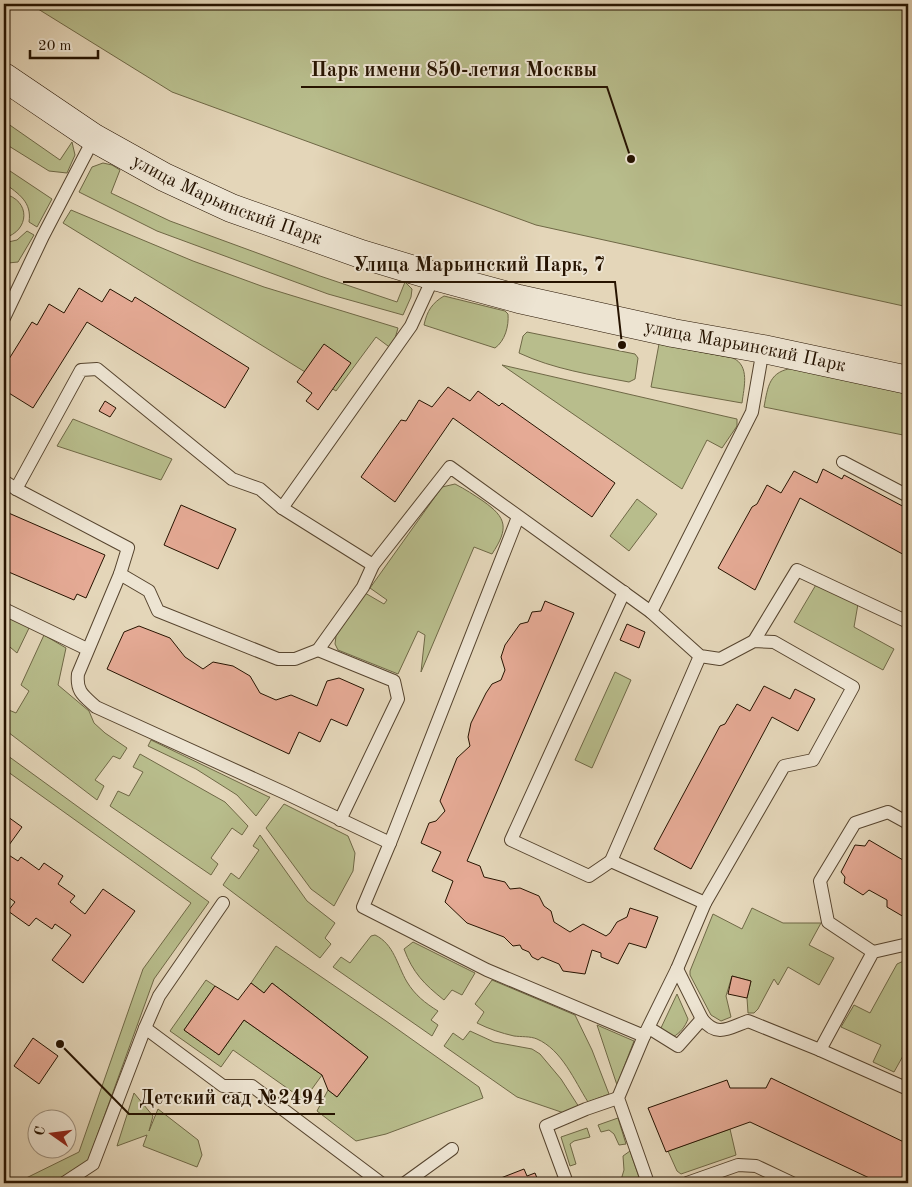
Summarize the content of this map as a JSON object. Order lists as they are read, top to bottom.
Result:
{
  "streets": {
    "main road": ["улица Марьинский Парк"]
  },
  "places": ["Парк имени 850-летия Москвы", "Улица Марьинский Парк, 7", "Детский сад №2494"],
  "scale_bar": "20 m",
  "north": "left"
}
